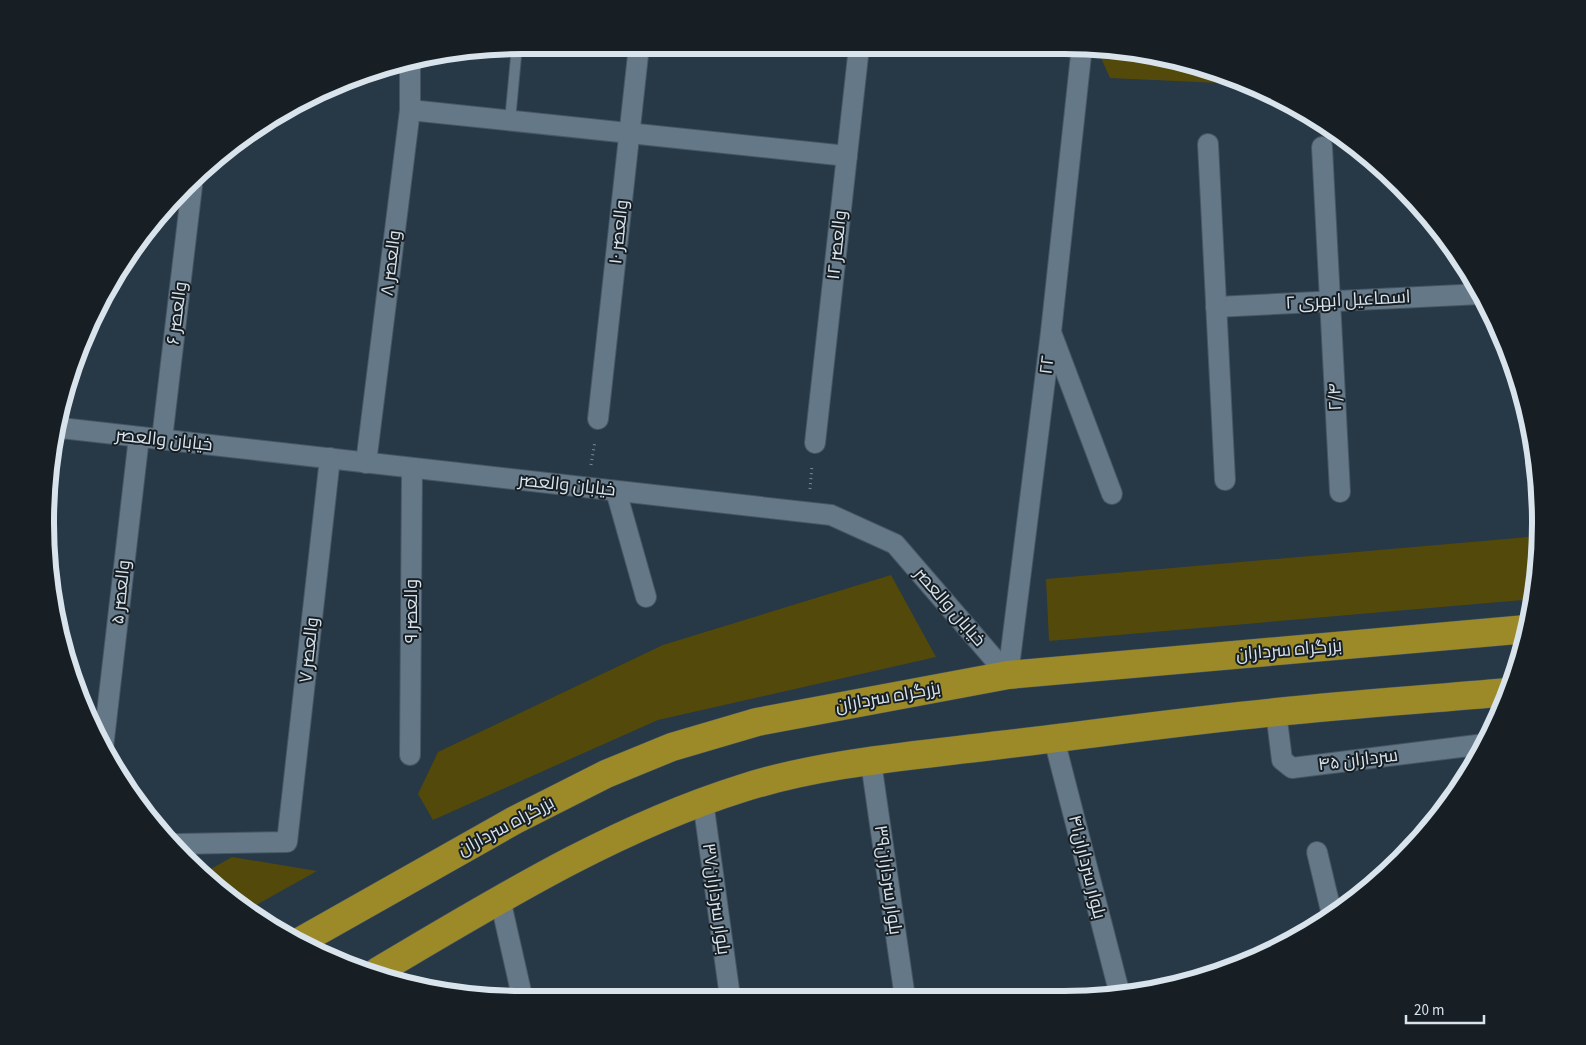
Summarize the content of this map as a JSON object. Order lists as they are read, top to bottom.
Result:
{
  "streets": {
    "highway": ["بزرگراه سرداران"],
    "street": [
      "والعصر ۱۰",
      "والعصر ۱۲",
      "والعصر ۸",
      "اسماعیل ابهری ۲",
      "والعصر ۶",
      "۲۲",
      "۲/۴",
      "خیابان والعصر",
      "والعصر ۵",
      "والعصر ۹",
      "والعصر ۷",
      "سرداران ۴۵",
      "بلوار سرداران۴۱",
      "بلوار سرداران۳۹",
      "بلوار سرداران۳۷"
    ]
  },
  "crossings": [
    ["والعصر ۸", "خیابان والعصر"],
    ["اسماعیل ابهری ۲", "۲/۴"],
    ["والعصر ۶", "خیابان والعصر"],
    ["۲۲", "خیابان والعصر"],
    ["۲۲", "بزرگراه سرداران"],
    ["خیابان والعصر", "والعصر ۵"],
    ["خیابان والعصر", "والعصر ۹"],
    ["خیابان والعصر", "والعصر ۷"],
    ["خیابان والعصر", "بزرگراه سرداران"]
  ],
  "scale_bar": "20 m"
}
